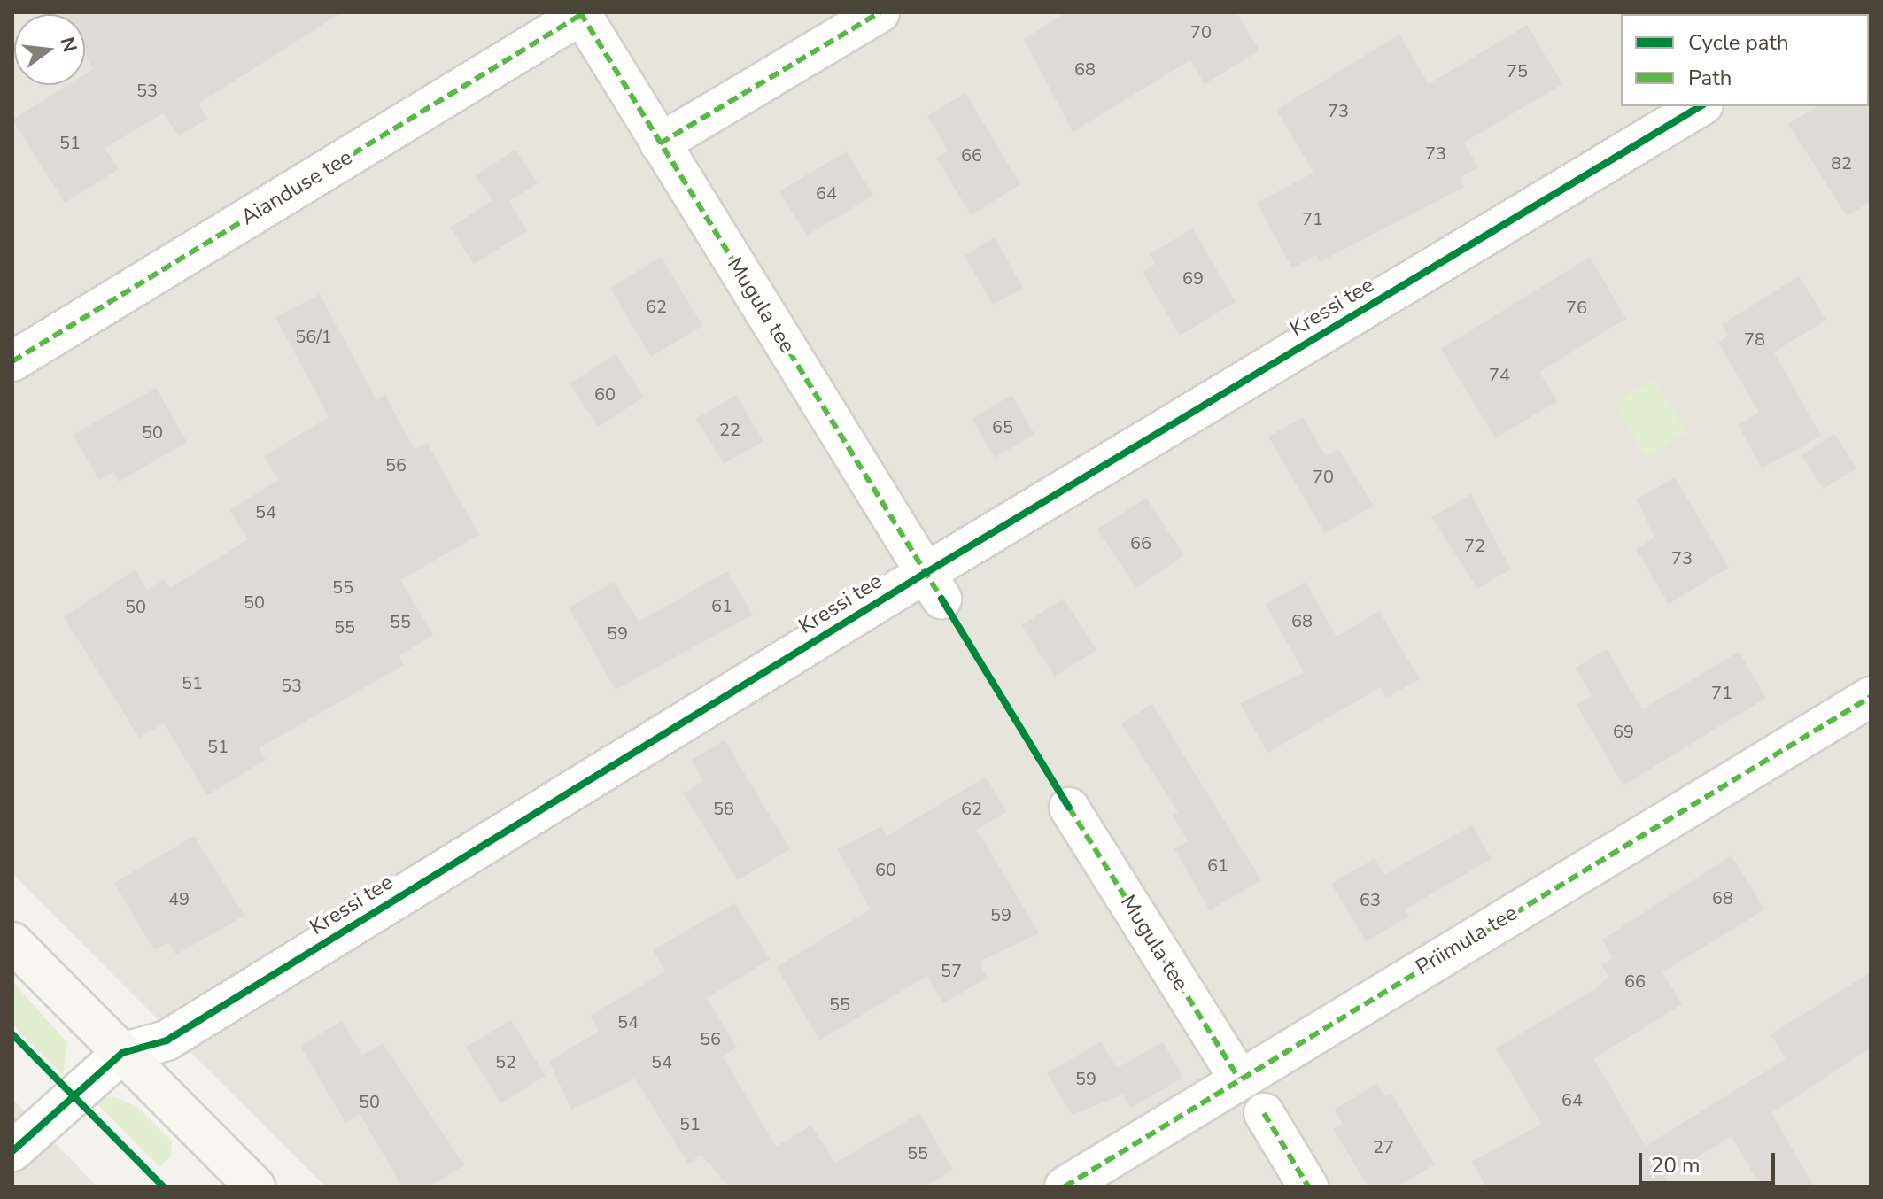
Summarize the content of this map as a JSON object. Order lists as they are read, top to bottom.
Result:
{
  "streets": {
    "street": [
      "Aianduse tee",
      "Mugula tee",
      "Kressi tee",
      "Priimula tee"
    ]
  },
  "crossings": [
    ["Aianduse tee", "Mugula tee"],
    ["Mugula tee", "Kressi tee"],
    ["Mugula tee", "Priimula tee"]
  ],
  "house_numbers": [
    "70",
    "68",
    "75",
    "53",
    "73",
    "51",
    "73",
    "66",
    "82",
    "64",
    "71",
    "69",
    "62",
    "76",
    "56/1",
    "78",
    "74",
    "60",
    "65",
    "22",
    "50",
    "56",
    "70",
    "54",
    "66",
    "72",
    "73",
    "55",
    "50",
    "61",
    "50",
    "68",
    "55",
    "55",
    "59",
    "51",
    "53",
    "71",
    "69",
    "51",
    "58",
    "62",
    "61",
    "60",
    "68",
    "49",
    "63",
    "59",
    "57",
    "66",
    "55",
    "54",
    "56",
    "52",
    "54",
    "59",
    "64",
    "50",
    "51",
    "27",
    "55"
  ],
  "legend": ["Cycle path", "Path"],
  "scale_bar": "20 m",
  "north": "right"
}
